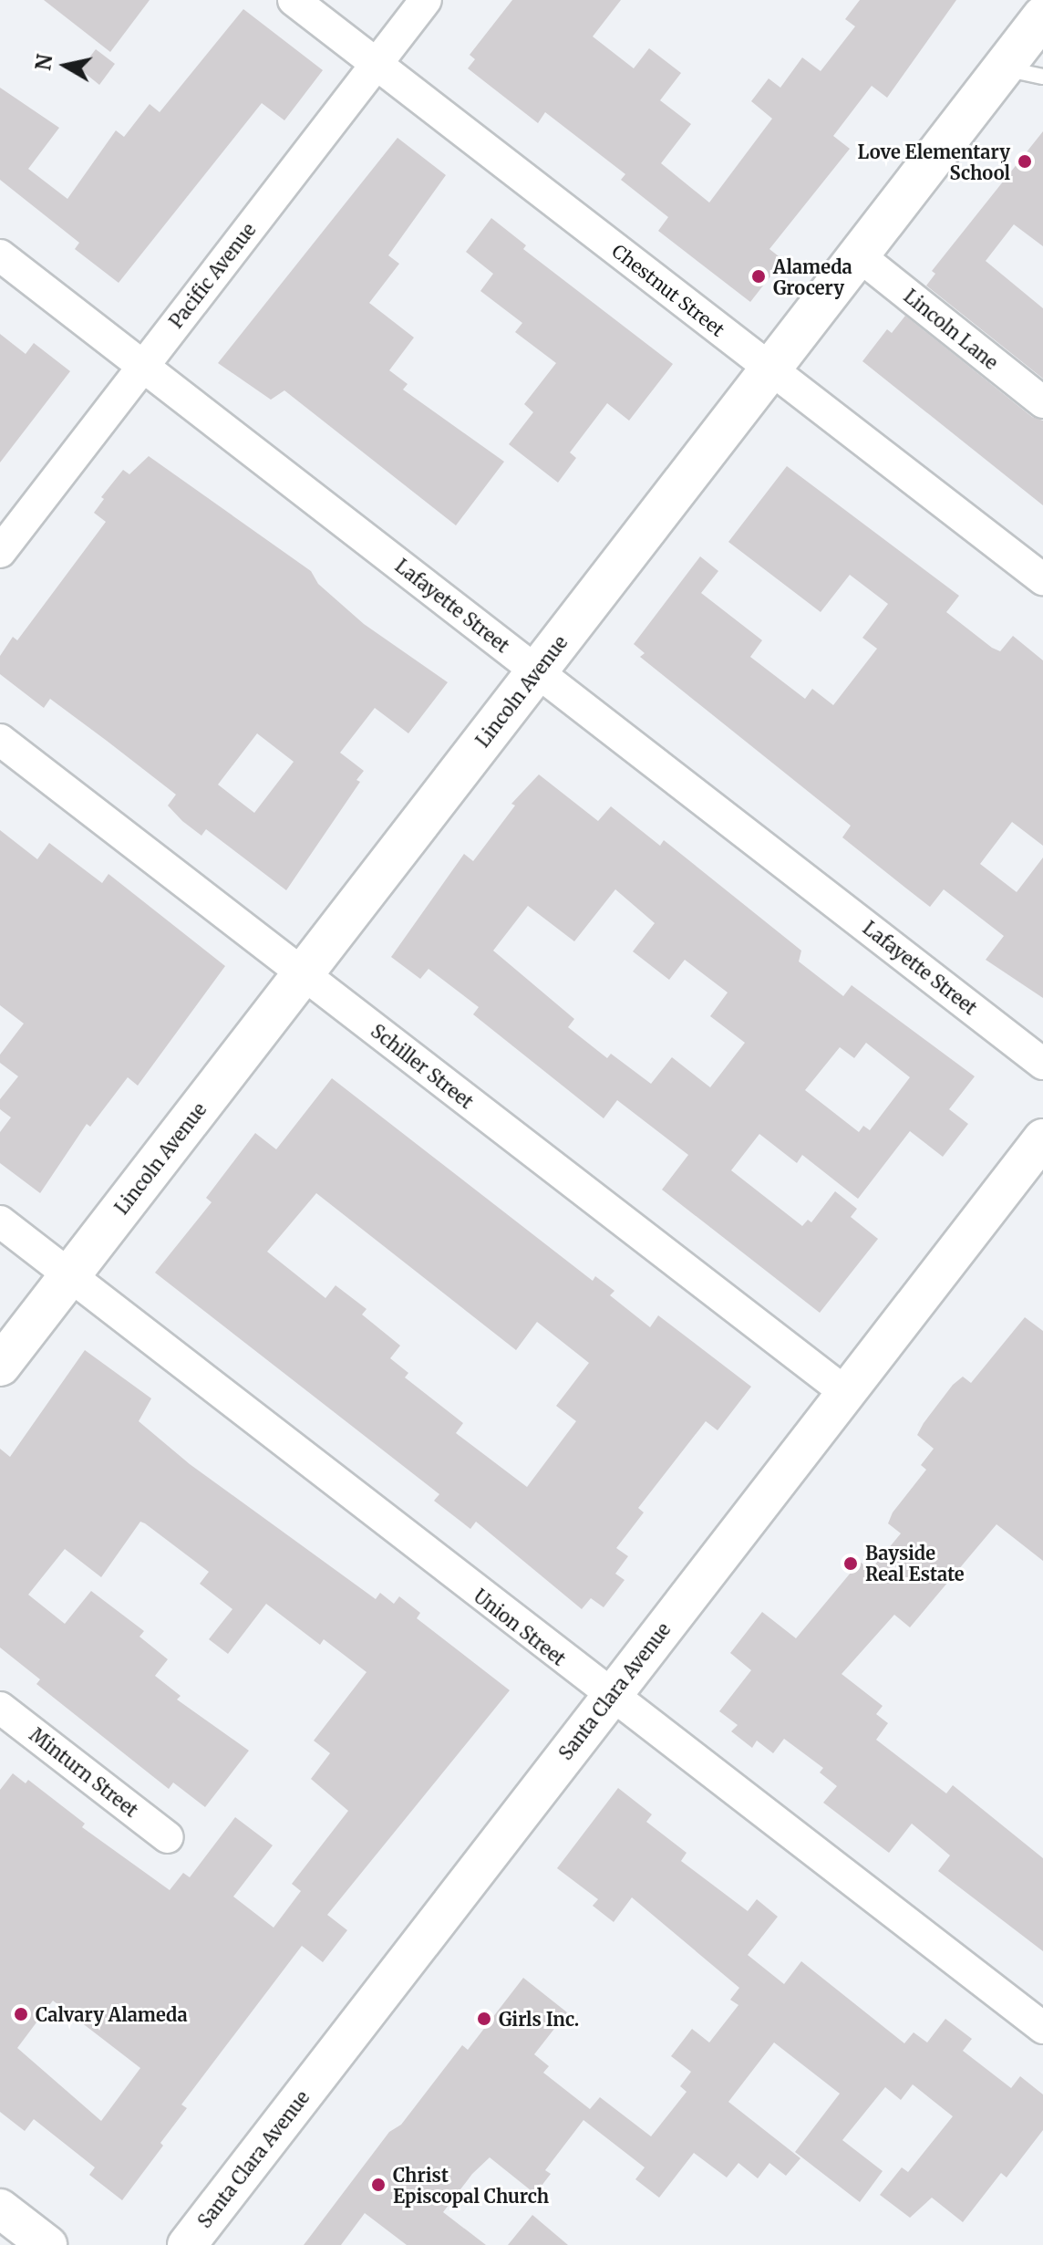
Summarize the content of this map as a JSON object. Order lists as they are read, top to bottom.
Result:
{
  "streets": {
    "main road": ["Lincoln Avenue"],
    "street": [
      "Pacific Avenue",
      "Chestnut Street",
      "Lincoln Lane",
      "Lafayette Street",
      "Schiller Street",
      "Union Street",
      "Santa Clara Avenue",
      "Minturn Street"
    ]
  },
  "crossings": [
    ["Pacific Avenue", "Chestnut Street"],
    ["Pacific Avenue", "Lafayette Street"],
    ["Chestnut Street", "Lincoln Avenue"],
    ["Lincoln Lane", "Lincoln Avenue"],
    ["Lafayette Street", "Lincoln Avenue"],
    ["Lincoln Avenue", "Schiller Street"],
    ["Lincoln Avenue", "Union Street"],
    ["Schiller Street", "Santa Clara Avenue"],
    ["Union Street", "Santa Clara Avenue"]
  ],
  "places": [
    "Love Elementary School",
    "Alameda Grocery",
    "Bayside Real Estate",
    "Calvary Alameda",
    "Girls Inc.",
    "Christ Episcopal Church"
  ],
  "north": "left"
}
